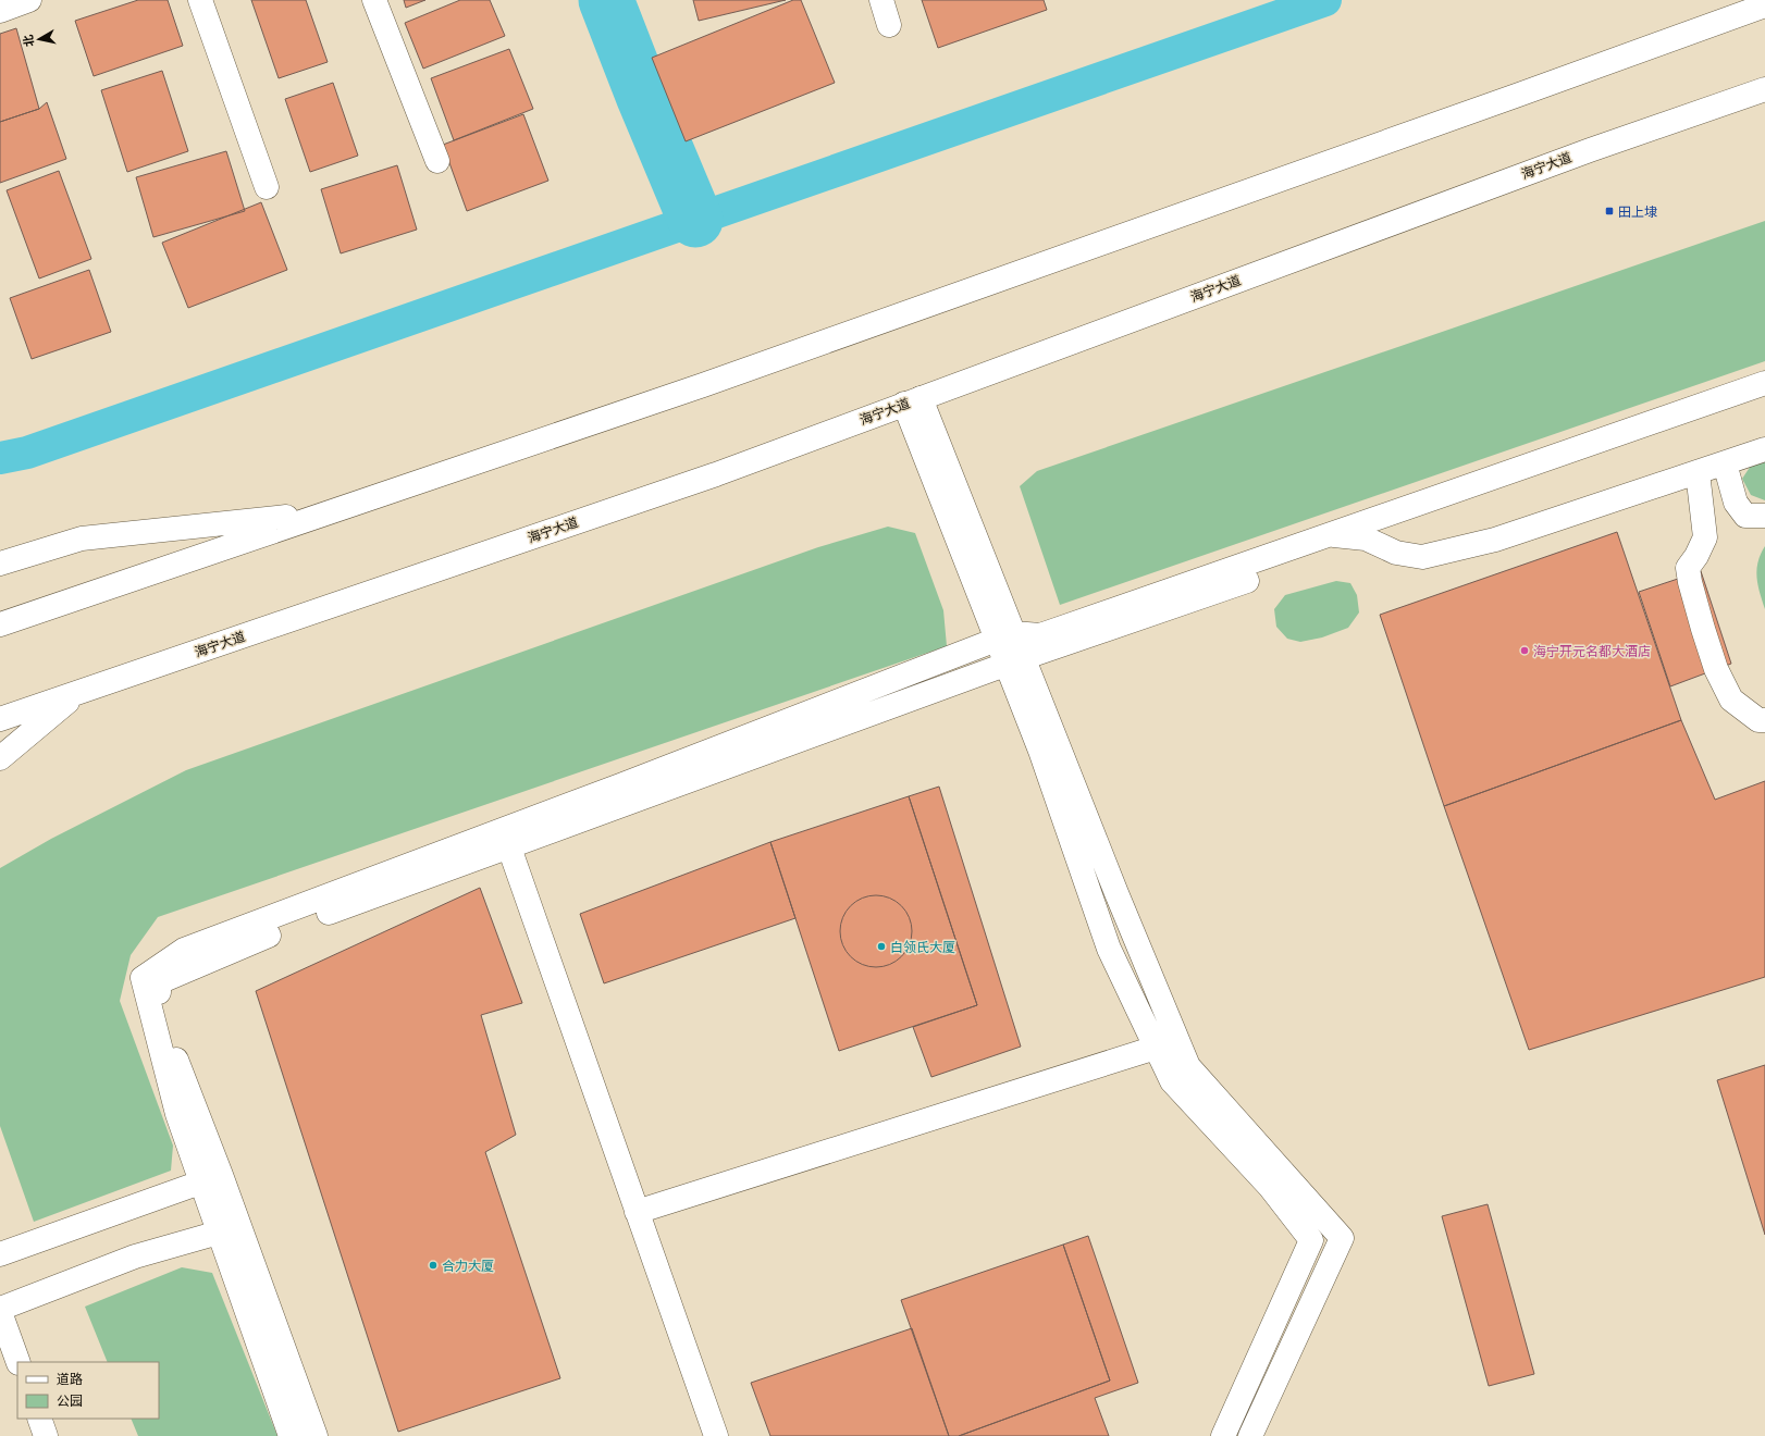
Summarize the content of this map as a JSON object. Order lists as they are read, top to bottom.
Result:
{
  "streets": {
    "main road": ["海宁大道"]
  },
  "places": {
    "transit": ["田上埭"],
    "other": ["海宁开元名都大酒店", "白领氏大厦", "合力大厦"]
  },
  "legend": ["道路", "公园"],
  "north": "left"
}
